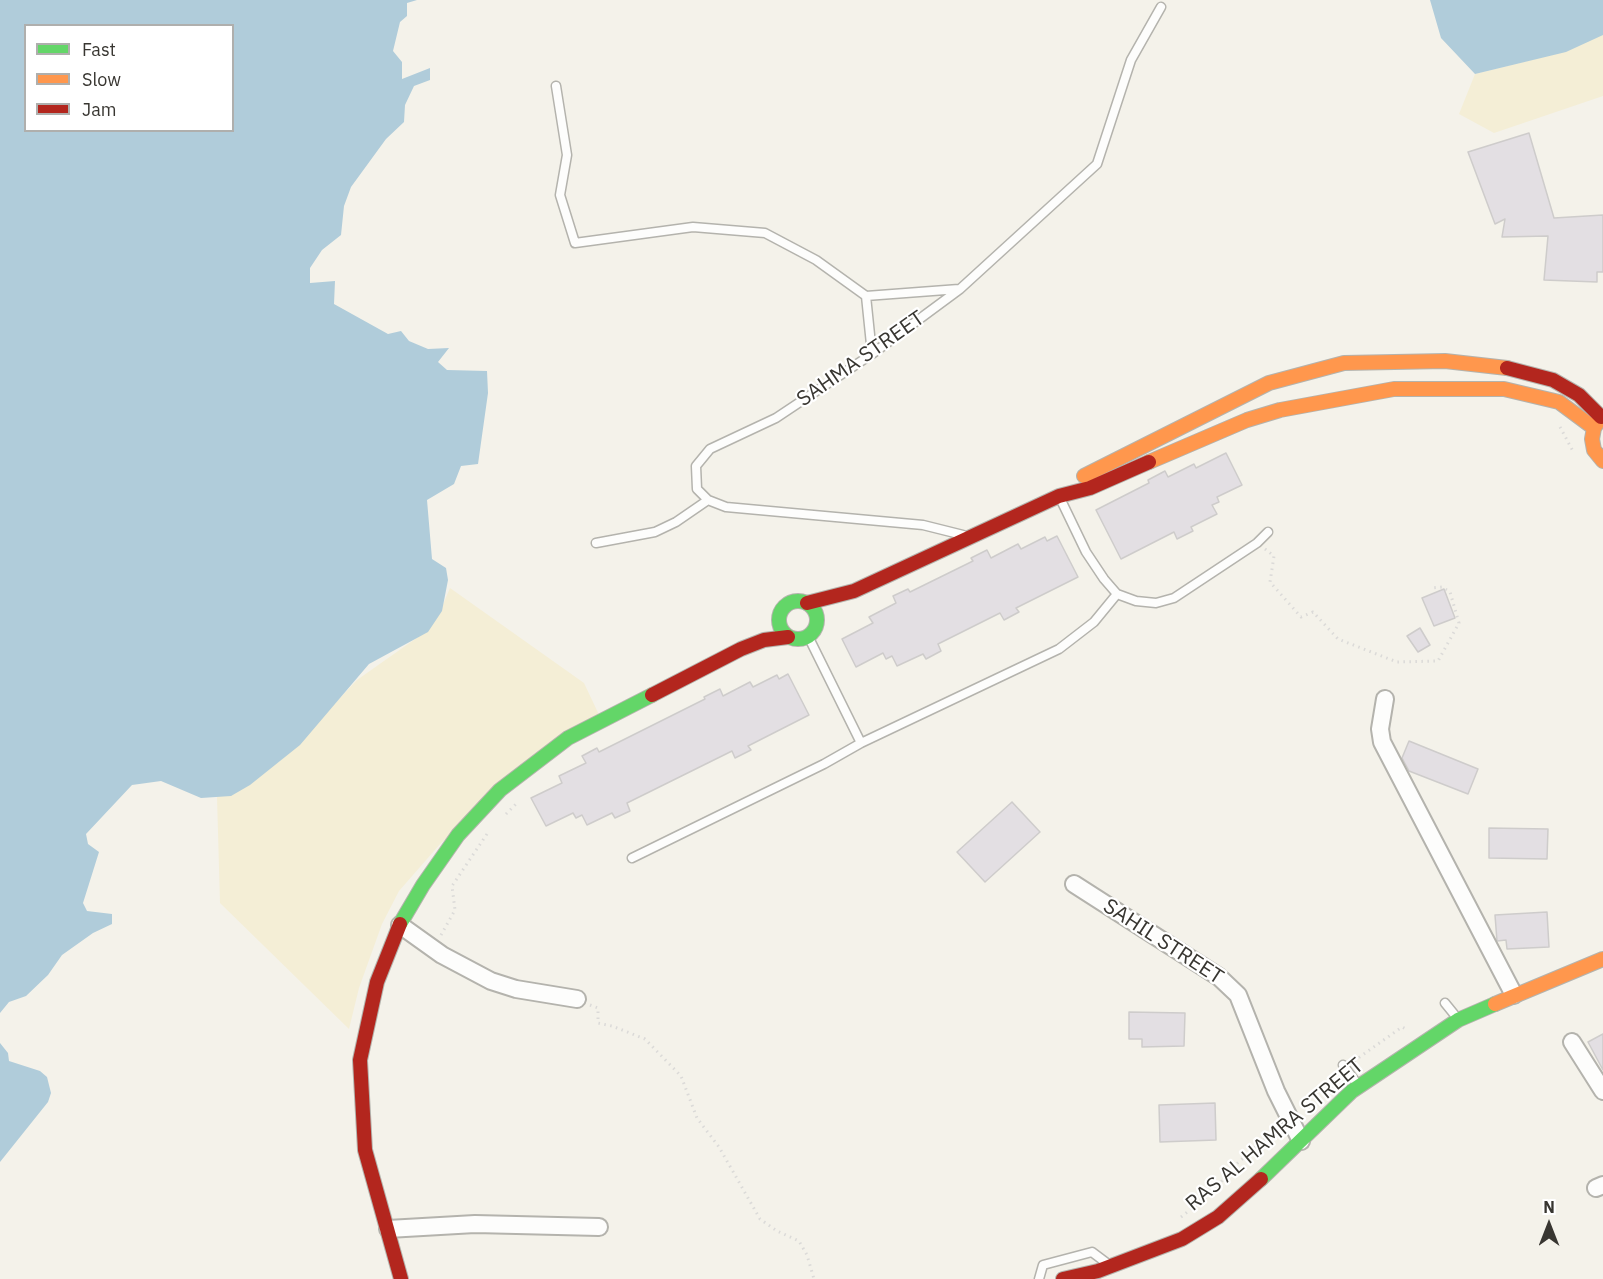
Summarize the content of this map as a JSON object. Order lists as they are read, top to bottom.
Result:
{
  "streets": {
    "street": ["SAHIL STREET", "RAS AL HAMRA STREET"],
    "lane": ["SAHMA STREET"]
  },
  "crossings": [
    ["SAHIL STREET", "RAS AL HAMRA STREET"]
  ],
  "legend": ["Fast", "Slow", "Jam"],
  "north": "top"
}
